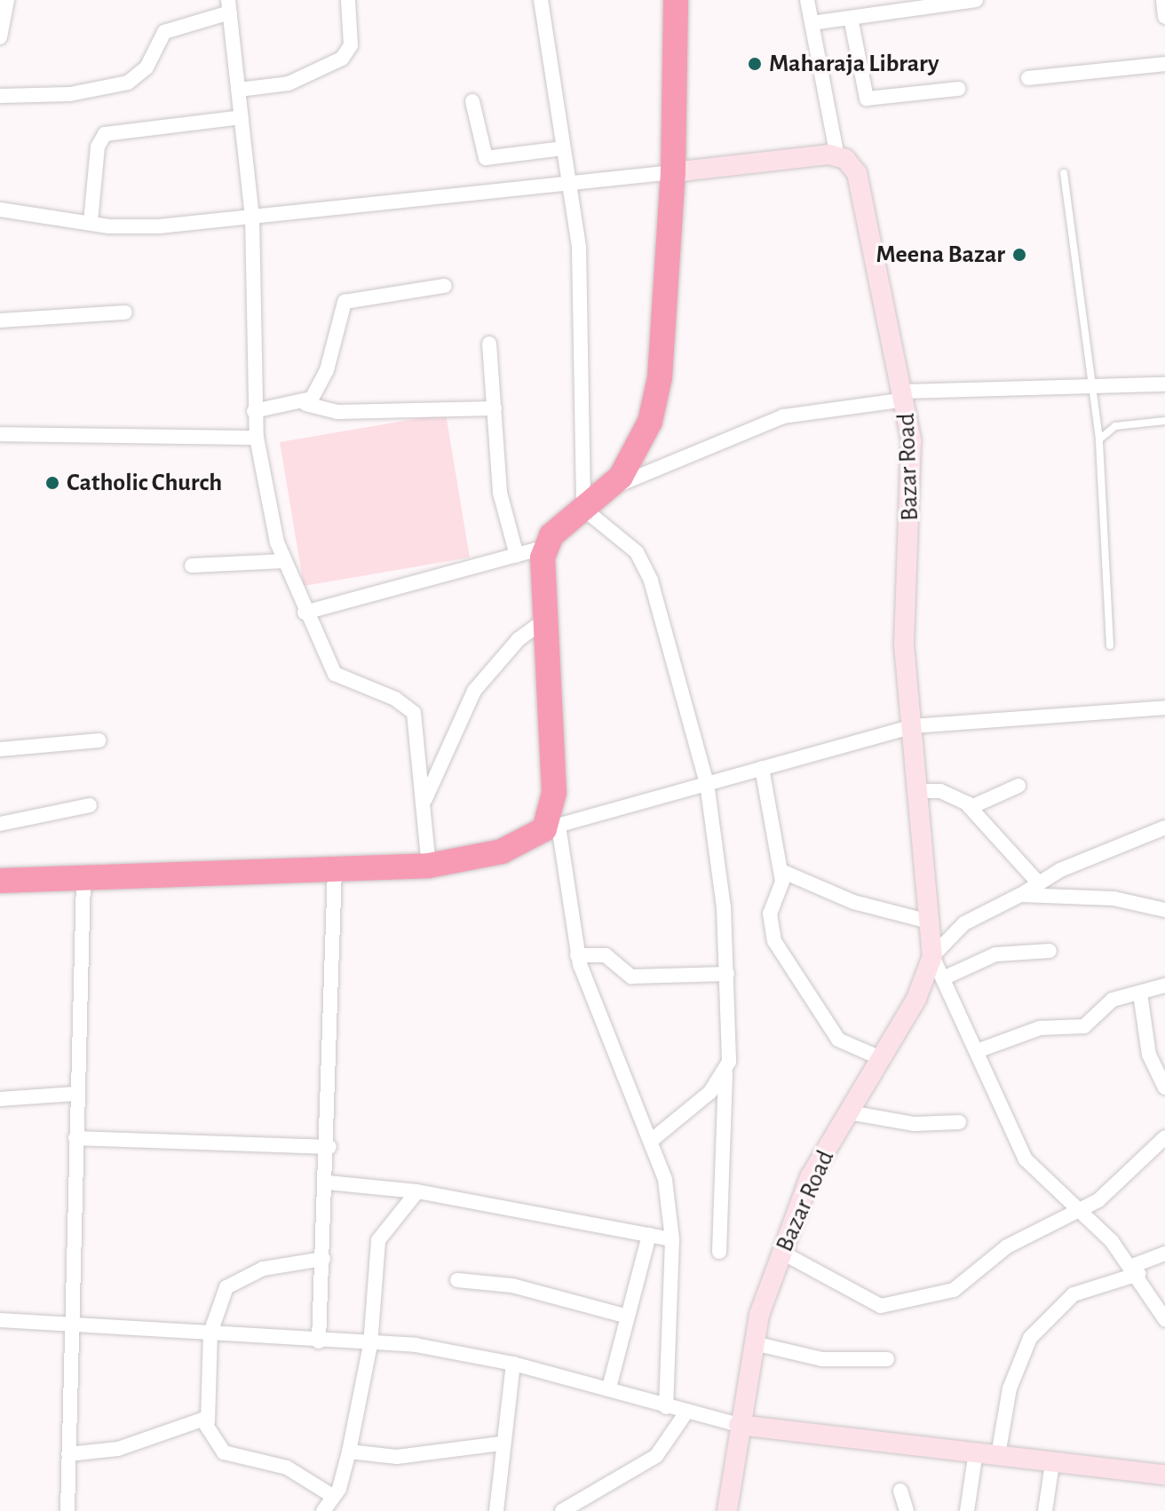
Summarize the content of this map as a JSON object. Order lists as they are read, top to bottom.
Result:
{
  "streets": {
    "street": ["Bazar Road"]
  },
  "places": ["Maharaja Library", "Meena Bazar", "Catholic Church"]
}
